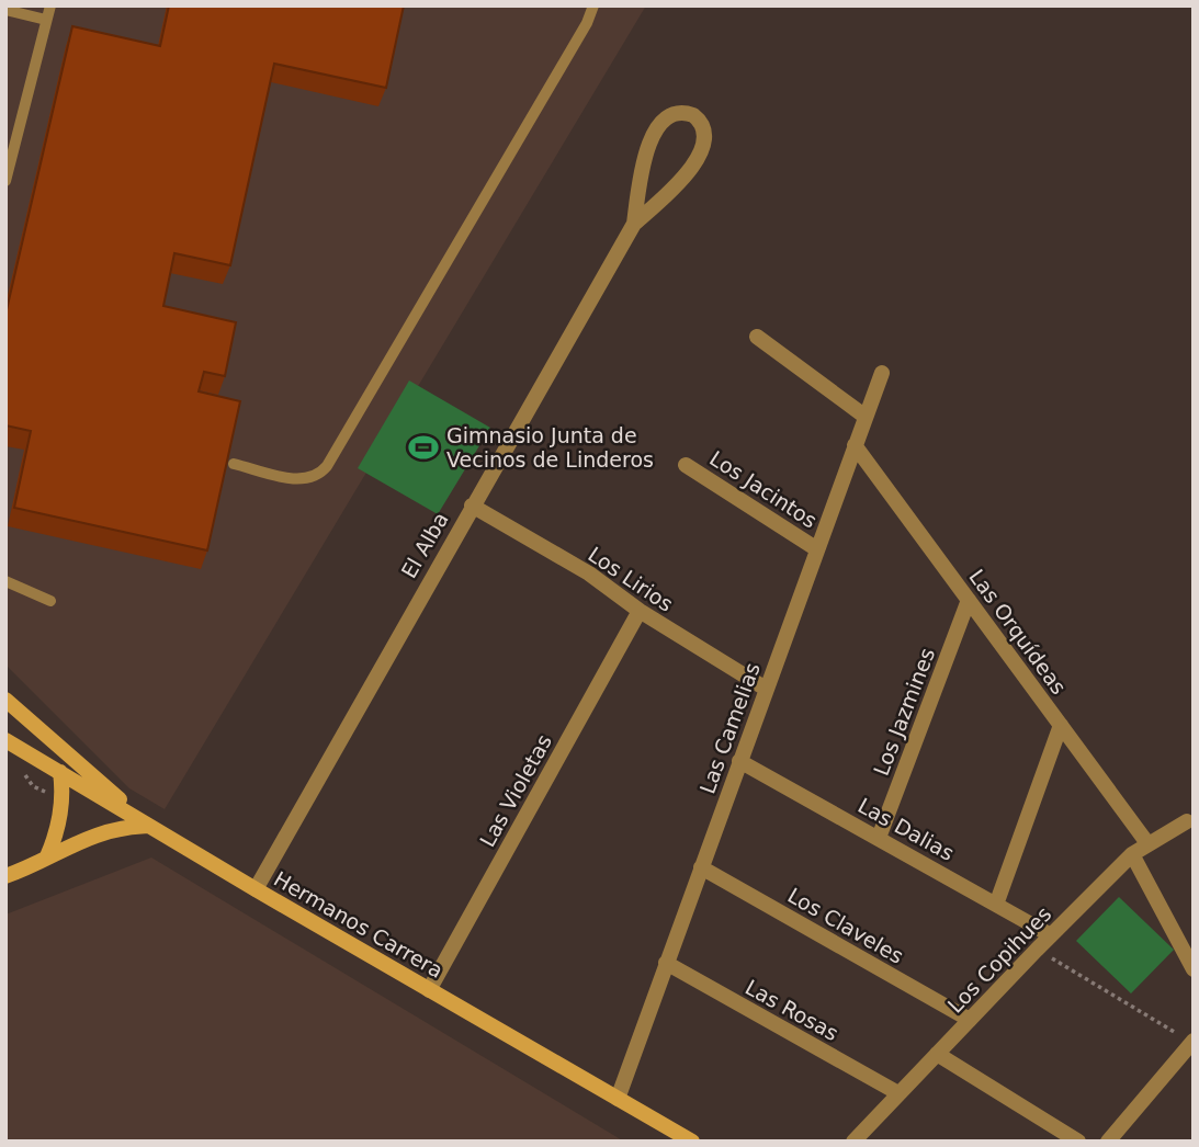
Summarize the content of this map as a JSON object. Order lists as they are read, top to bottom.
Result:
{
  "streets": {
    "main road": ["Hermanos Carrera"],
    "street": [
      "Los Jacintos",
      "El Alba",
      "Los Lirios",
      "Las Orquídeas",
      "Los Jazmines",
      "Las Camelias",
      "Las Violetas",
      "Las Dalias",
      "Los Claveles",
      "Los Copihues",
      "Las Rosas"
    ]
  },
  "crossings": [
    ["Los Jacintos", "Las Camelias"],
    ["El Alba", "Los Lirios"],
    ["El Alba", "Hermanos Carrera"],
    ["Los Lirios", "Las Camelias"],
    ["Los Lirios", "Las Violetas"],
    ["Las Orquídeas", "Los Jazmines"],
    ["Las Orquídeas", "Las Camelias"],
    ["Las Orquídeas", "Los Copihues"],
    ["Los Jazmines", "Las Dalias"],
    ["Las Camelias", "Las Dalias"],
    ["Las Camelias", "Hermanos Carrera"],
    ["Las Camelias", "Los Claveles"],
    ["Las Camelias", "Las Rosas"],
    ["Las Violetas", "Hermanos Carrera"],
    ["Las Dalias", "Los Copihues"],
    ["Los Claveles", "Los Copihues"],
    ["Los Copihues", "Las Rosas"]
  ],
  "places": {
    "sports": ["Gimnasio Junta de Vecinos de Linderos"]
  }
}
